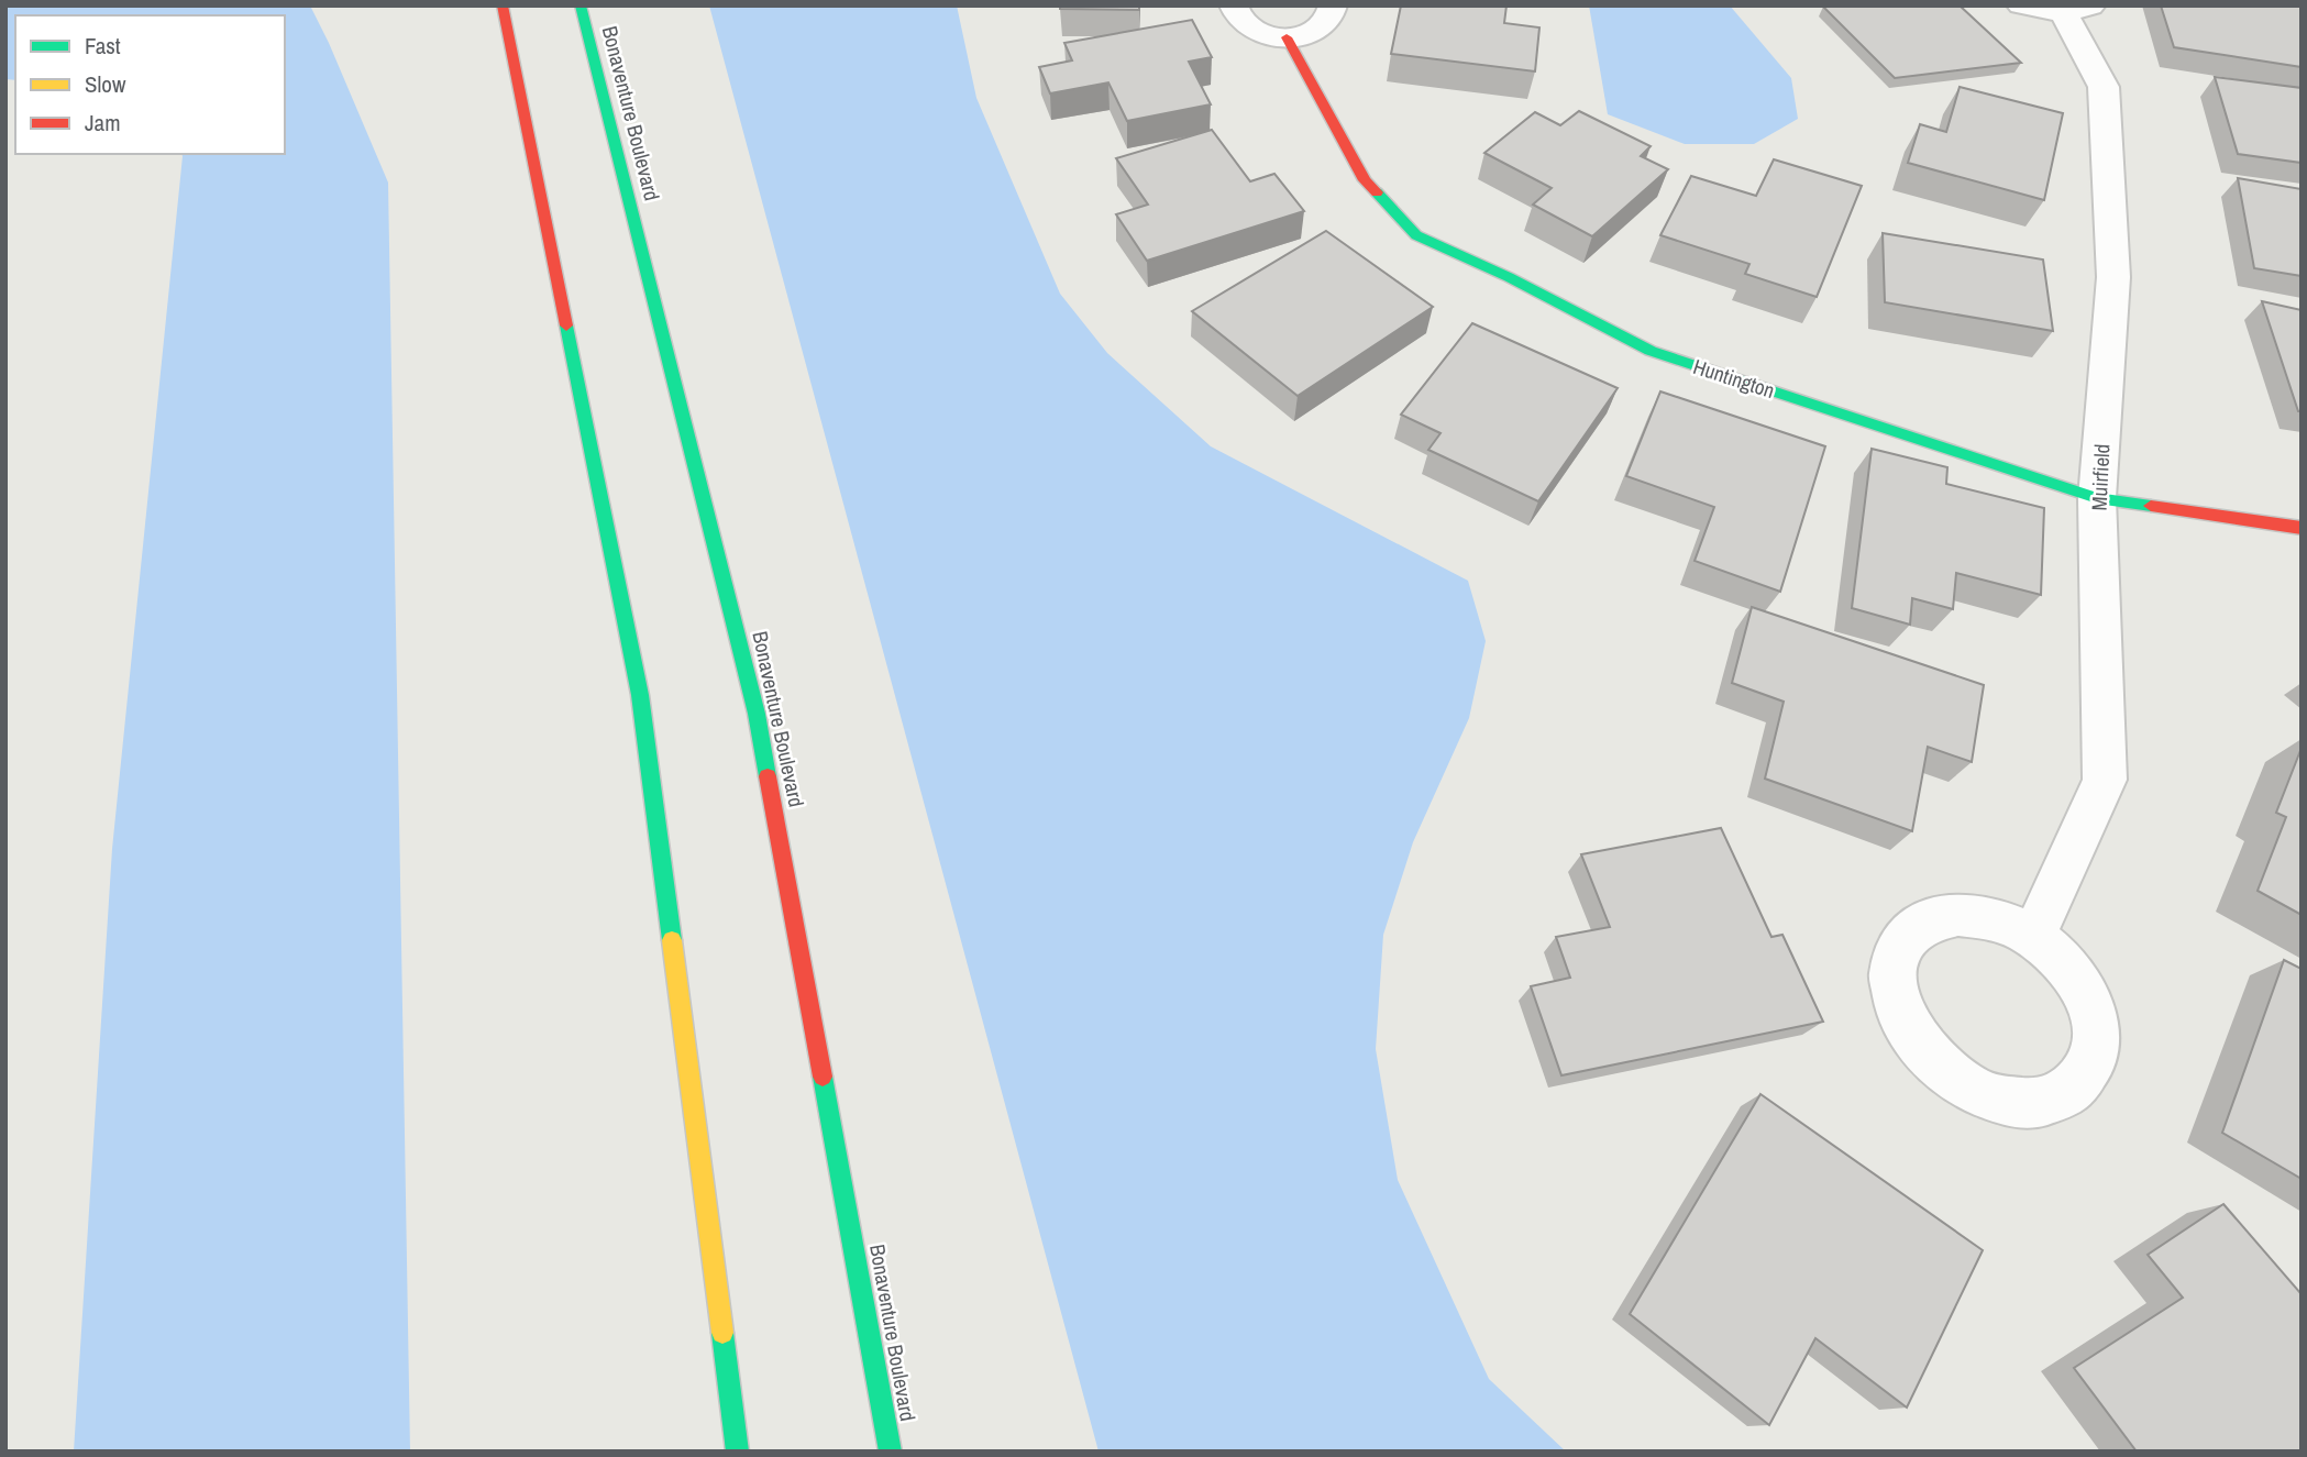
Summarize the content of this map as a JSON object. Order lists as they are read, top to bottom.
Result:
{
  "streets": {
    "main road": ["Bonaventure Boulevard", "Huntington"],
    "street": ["Muirfield"]
  },
  "crossings": [
    ["Huntington", "Muirfield"]
  ],
  "legend": ["Fast", "Slow", "Jam"]
}
